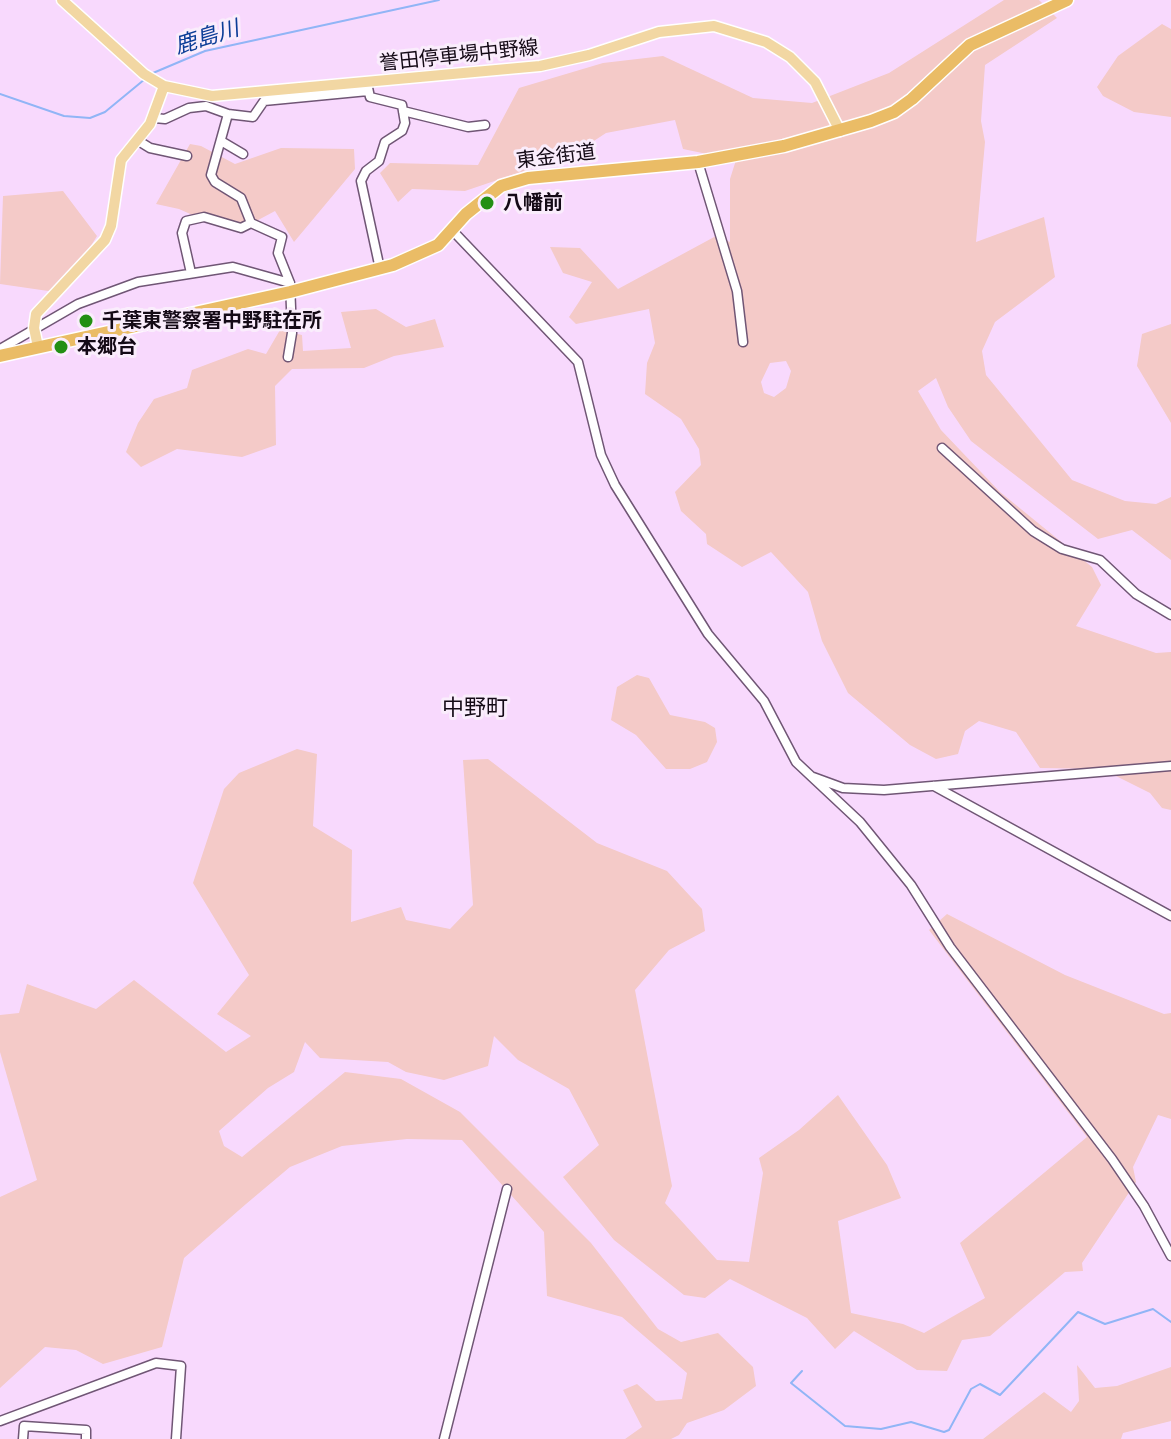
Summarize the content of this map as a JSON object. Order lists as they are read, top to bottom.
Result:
{
  "streets": {
    "highway": ["東金街道"],
    "main road": ["誉田停車場中野線"]
  },
  "crossings": [
    ["誉田停車場中野線", "東金街道"]
  ],
  "districts": ["中野町"],
  "water": ["鹿島川"],
  "places": ["八幡前", "千葉東警察署中野駐在所", "本郷台"]
}
